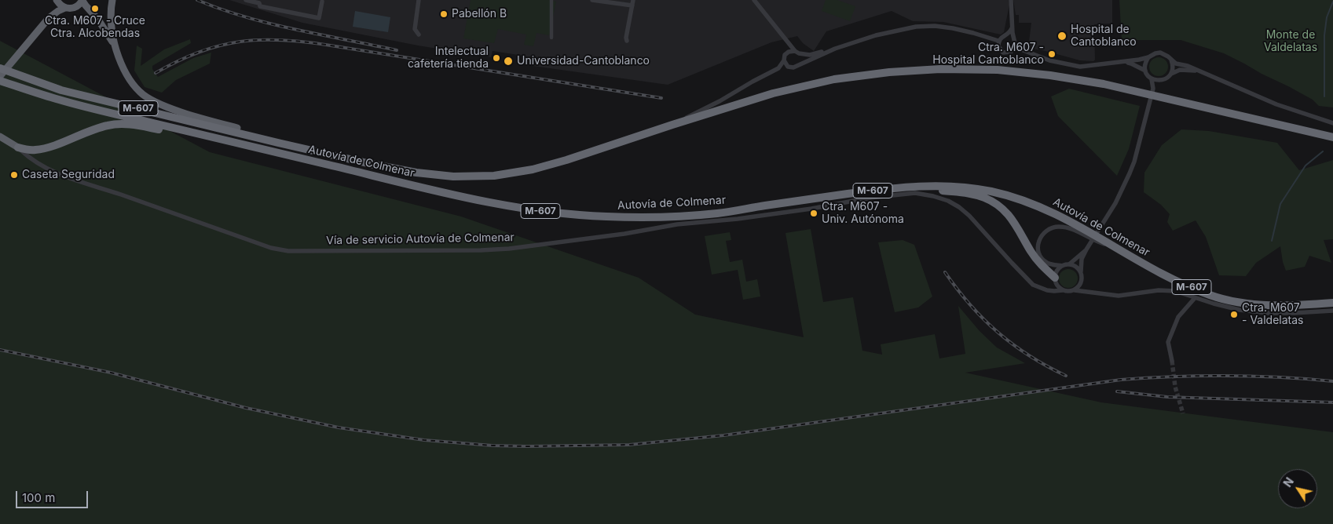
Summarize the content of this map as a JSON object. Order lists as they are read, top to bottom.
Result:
{
  "streets": {
    "highway": ["M-607", "Autovía de Colmenar"],
    "street": ["Vía de servicio Autovía de Colmenar"]
  },
  "parks": ["Monte de Valdelatas"],
  "places": [
    "Ctra. M607 - Cruce Ctra. Alcobendas",
    "Pabellón B",
    "Hospital de Cantoblanco",
    "Ctra. M607 - Hospital Cantoblanco",
    "Intelectual cafetería tienda",
    "Universidad-Cantoblanco",
    "Caseta Seguridad",
    "Ctra. M607 - Univ. Autónoma",
    "Ctra. M607 - Valdelatas"
  ],
  "scale_bar": "100 m",
  "north": "top left"
}
